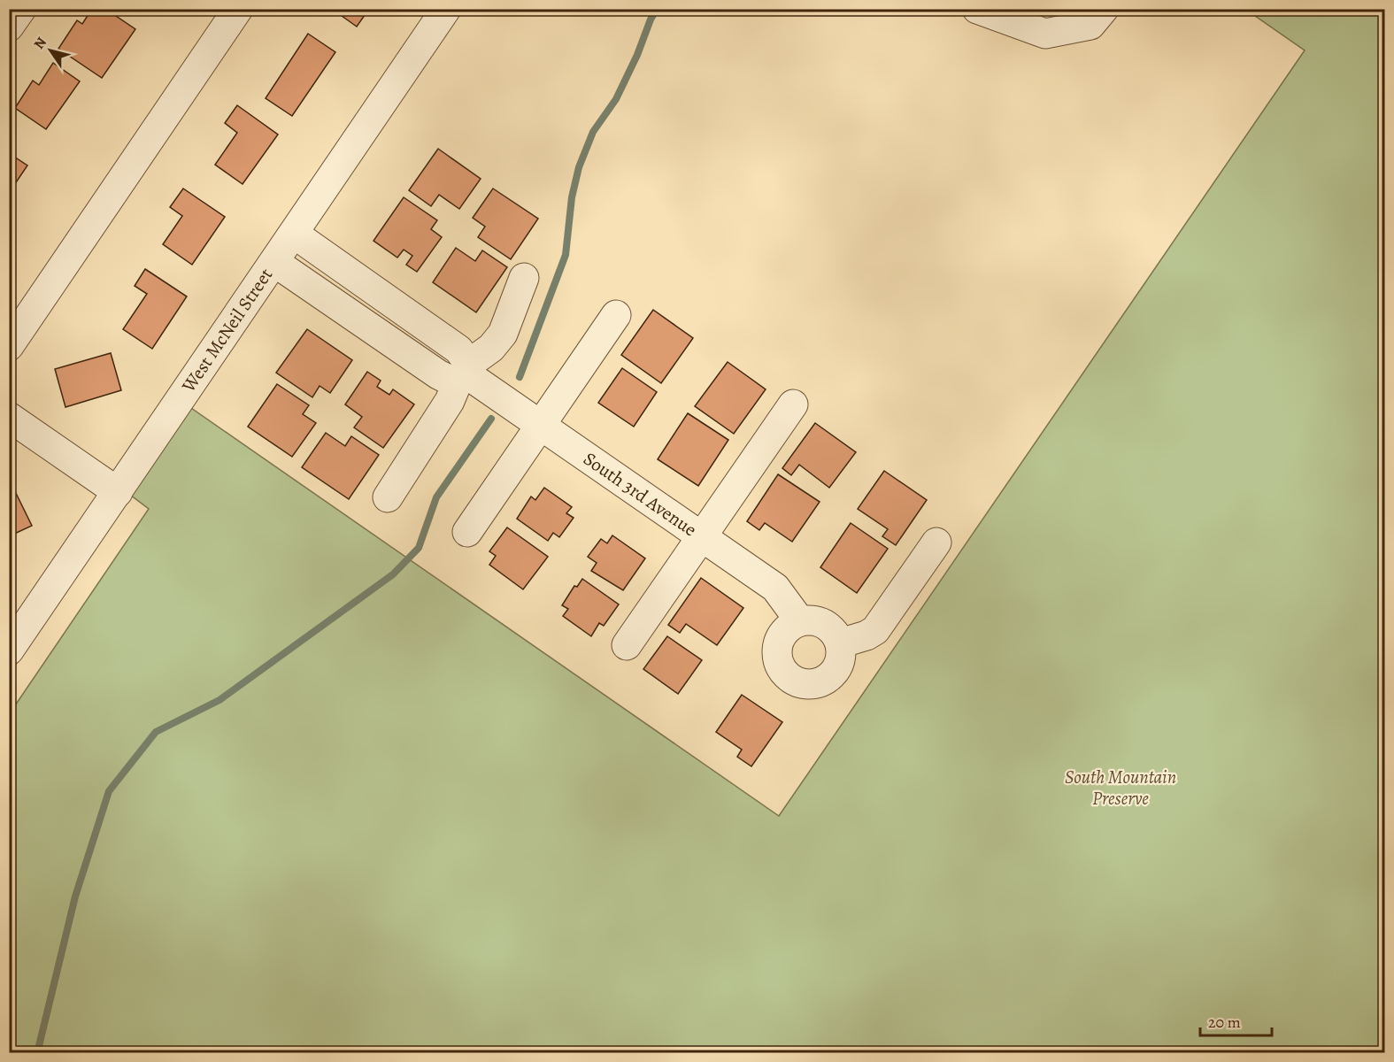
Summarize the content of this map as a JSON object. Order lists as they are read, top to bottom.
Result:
{
  "streets": {
    "street": ["West McNeil Street", "South 3rd Avenue"]
  },
  "crossings": [
    ["West McNeil Street", "South 3rd Avenue"]
  ],
  "parks": ["South Mountain Preserve"],
  "scale_bar": "20 m",
  "north": "top left"
}
